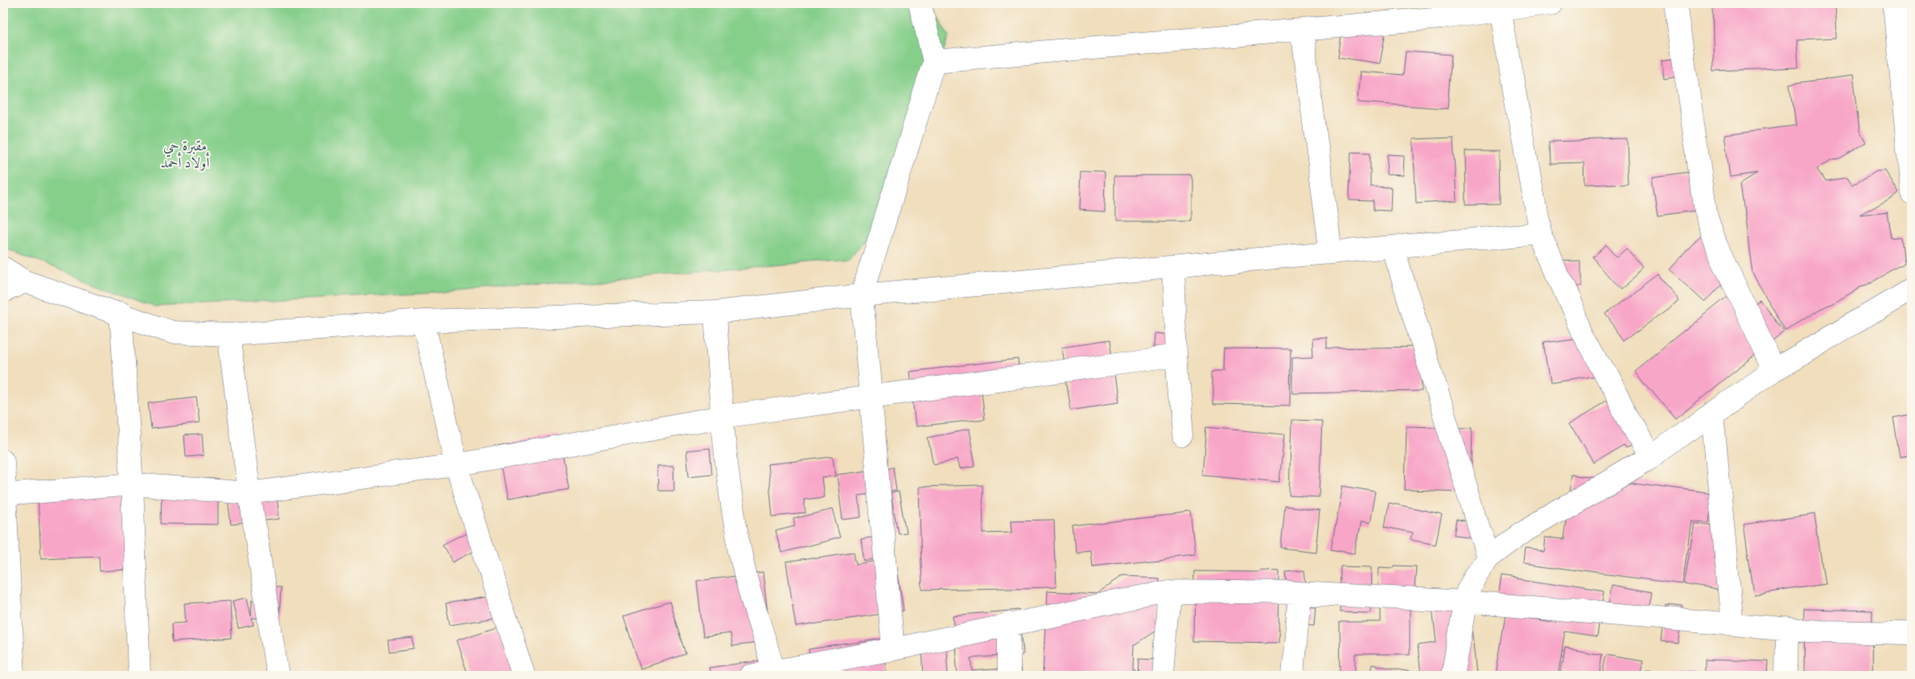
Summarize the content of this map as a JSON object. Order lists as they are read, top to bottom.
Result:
{
  "parks": ["مقبرة حي أولاد أحمد"]
}
